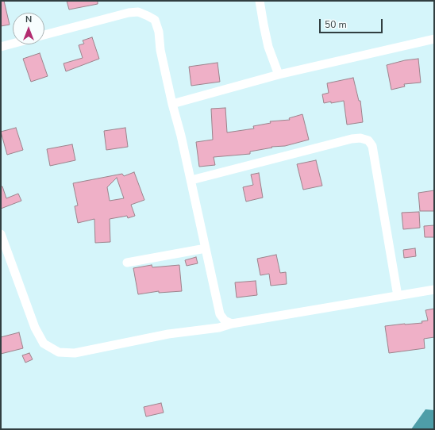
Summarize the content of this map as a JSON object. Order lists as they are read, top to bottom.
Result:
{
  "scale_bar": "50 m",
  "north": "top"
}
